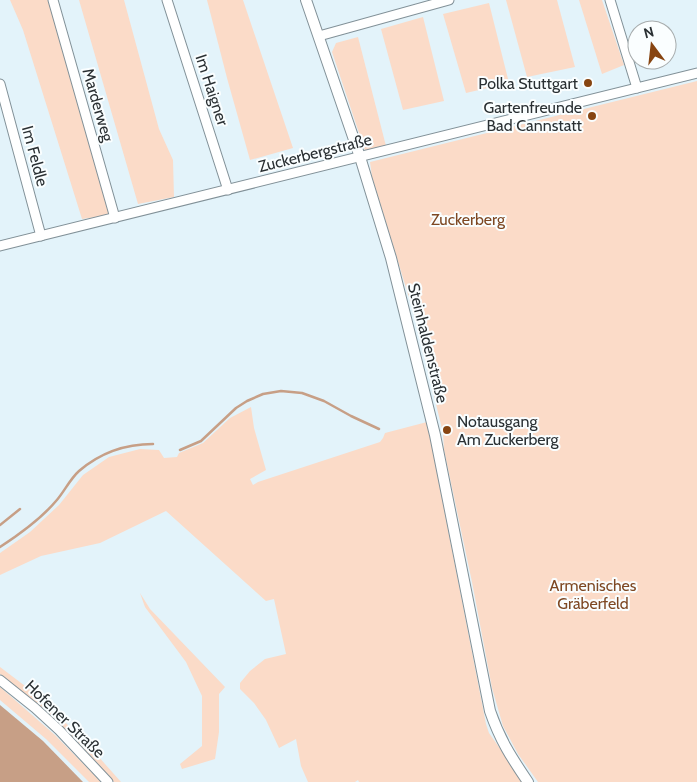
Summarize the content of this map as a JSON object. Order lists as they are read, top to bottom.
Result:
{
  "streets": {
    "street": [
      "Im Haigner",
      "Marderweg",
      "Zuckerbergstraße",
      "Im Feldle",
      "Steinhaldenstraße",
      "Hofener Straße"
    ]
  },
  "crossings": [
    ["Im Haigner", "Zuckerbergstraße"],
    ["Marderweg", "Zuckerbergstraße"],
    ["Zuckerbergstraße", "Im Feldle"],
    ["Zuckerbergstraße", "Steinhaldenstraße"]
  ],
  "parks": ["Zuckerberg", "Armenisches Gräberfeld"],
  "places": ["Polka Stuttgart", "Gartenfreunde Bad Cannstatt", "Notausgang Am Zuckerberg"],
  "north": "top"
}
